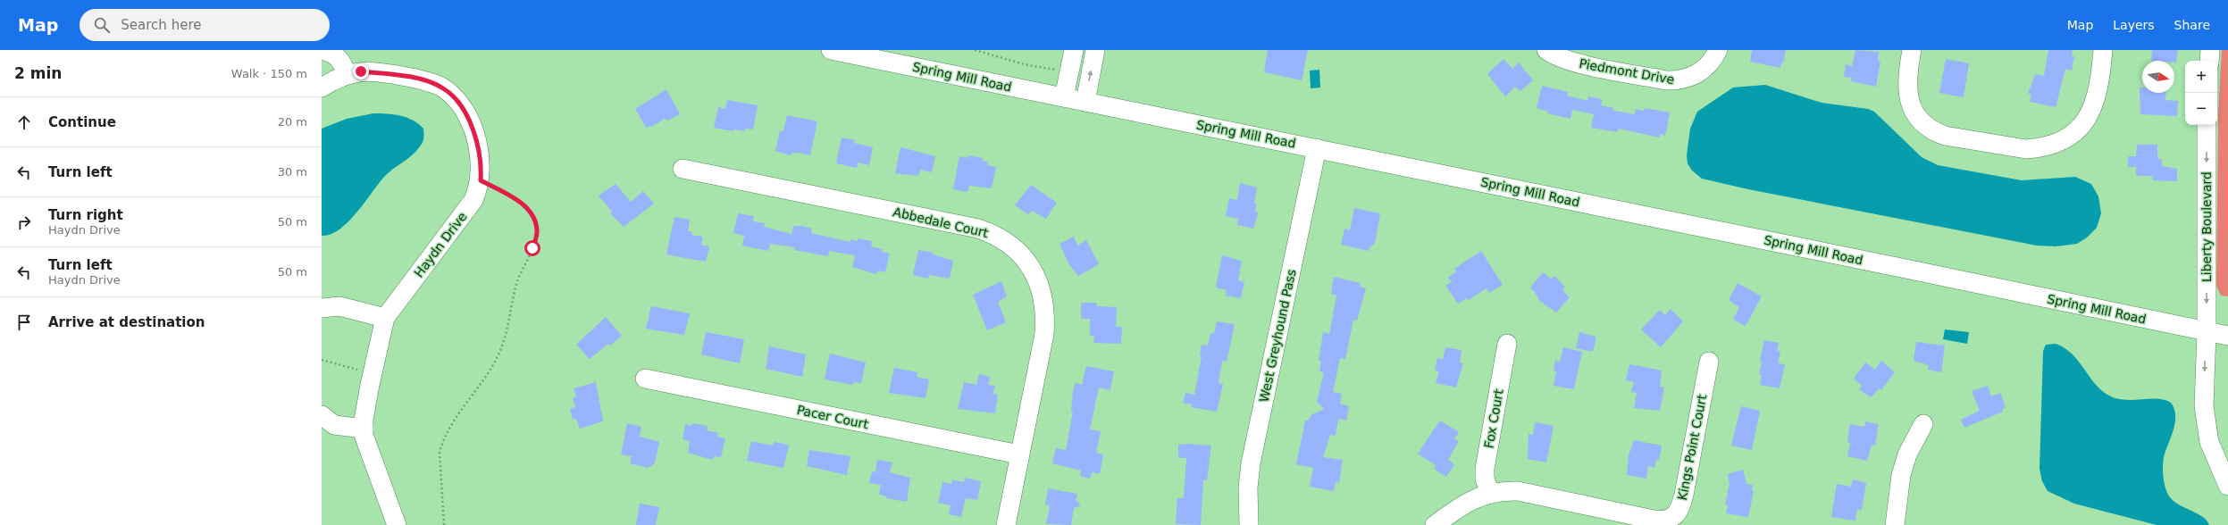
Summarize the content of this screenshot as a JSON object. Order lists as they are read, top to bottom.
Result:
{
  "streets": {
    "street": [
      "Piedmont Drive",
      "Spring Mill Road",
      "Abbedale Court",
      "Liberty Boulevard",
      "Haydn Drive",
      "West Greyhound Pass",
      "Pacer Court",
      "Fox Court",
      "Kings Point Court"
    ]
  },
  "crossings": [
    ["Spring Mill Road", "Liberty Boulevard"],
    ["Spring Mill Road", "West Greyhound Pass"],
    ["Abbedale Court", "Pacer Court"],
    ["Fox Court", "Kings Point Court"]
  ],
  "one_way": ["Liberty Boulevard"],
  "north": "right",
  "page": {
    "header": "Map",
    "search": "Search here",
    "nav": ["Map", "Layers", "Share"],
    "heading": ["2 min", "Walk · 150 m"],
    "map_buttons": ["+", "−"],
    "list": [
      ["Continue", "20 m"],
      ["Turn left", "30 m"],
      ["Turn right", "Haydn Drive", "50 m"],
      ["Turn left", "Haydn Drive", "50 m"],
      "Arrive at destination"
    ]
  }
}
